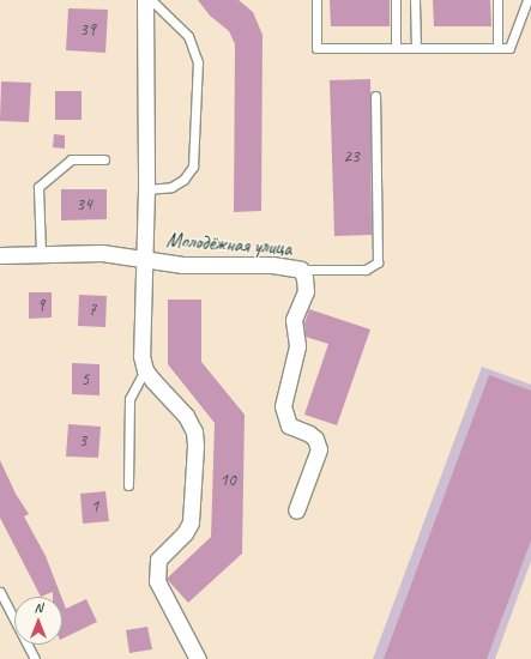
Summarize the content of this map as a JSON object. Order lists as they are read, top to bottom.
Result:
{
  "streets": {
    "street": ["Молодёжная улица"]
  },
  "house_numbers": [
    "39",
    "23",
    "34",
    "9",
    "7",
    "5",
    "3",
    "10",
    "1"
  ],
  "north": "top"
}
